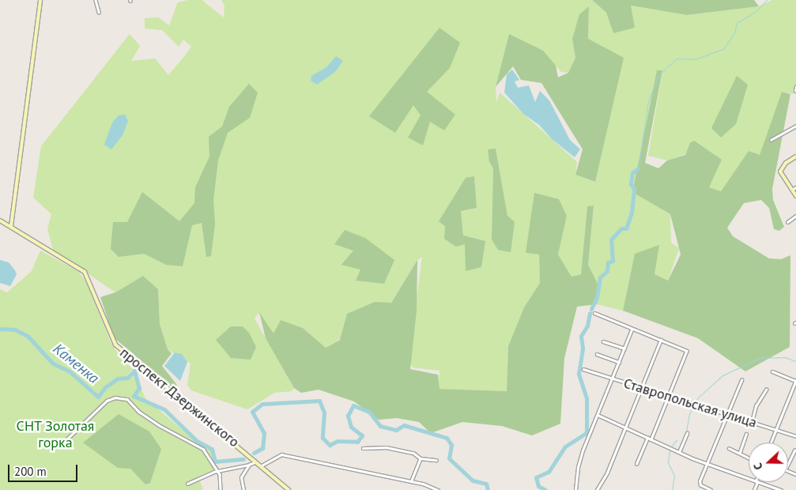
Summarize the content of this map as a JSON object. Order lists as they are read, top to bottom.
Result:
{
  "streets": {
    "street": ["проспект Дзержинского", "Ставропольская улица"]
  },
  "water": ["Каменка"],
  "parks": ["СНТ Золотая горка"],
  "scale_bar": "200 m",
  "north": "left"
}
